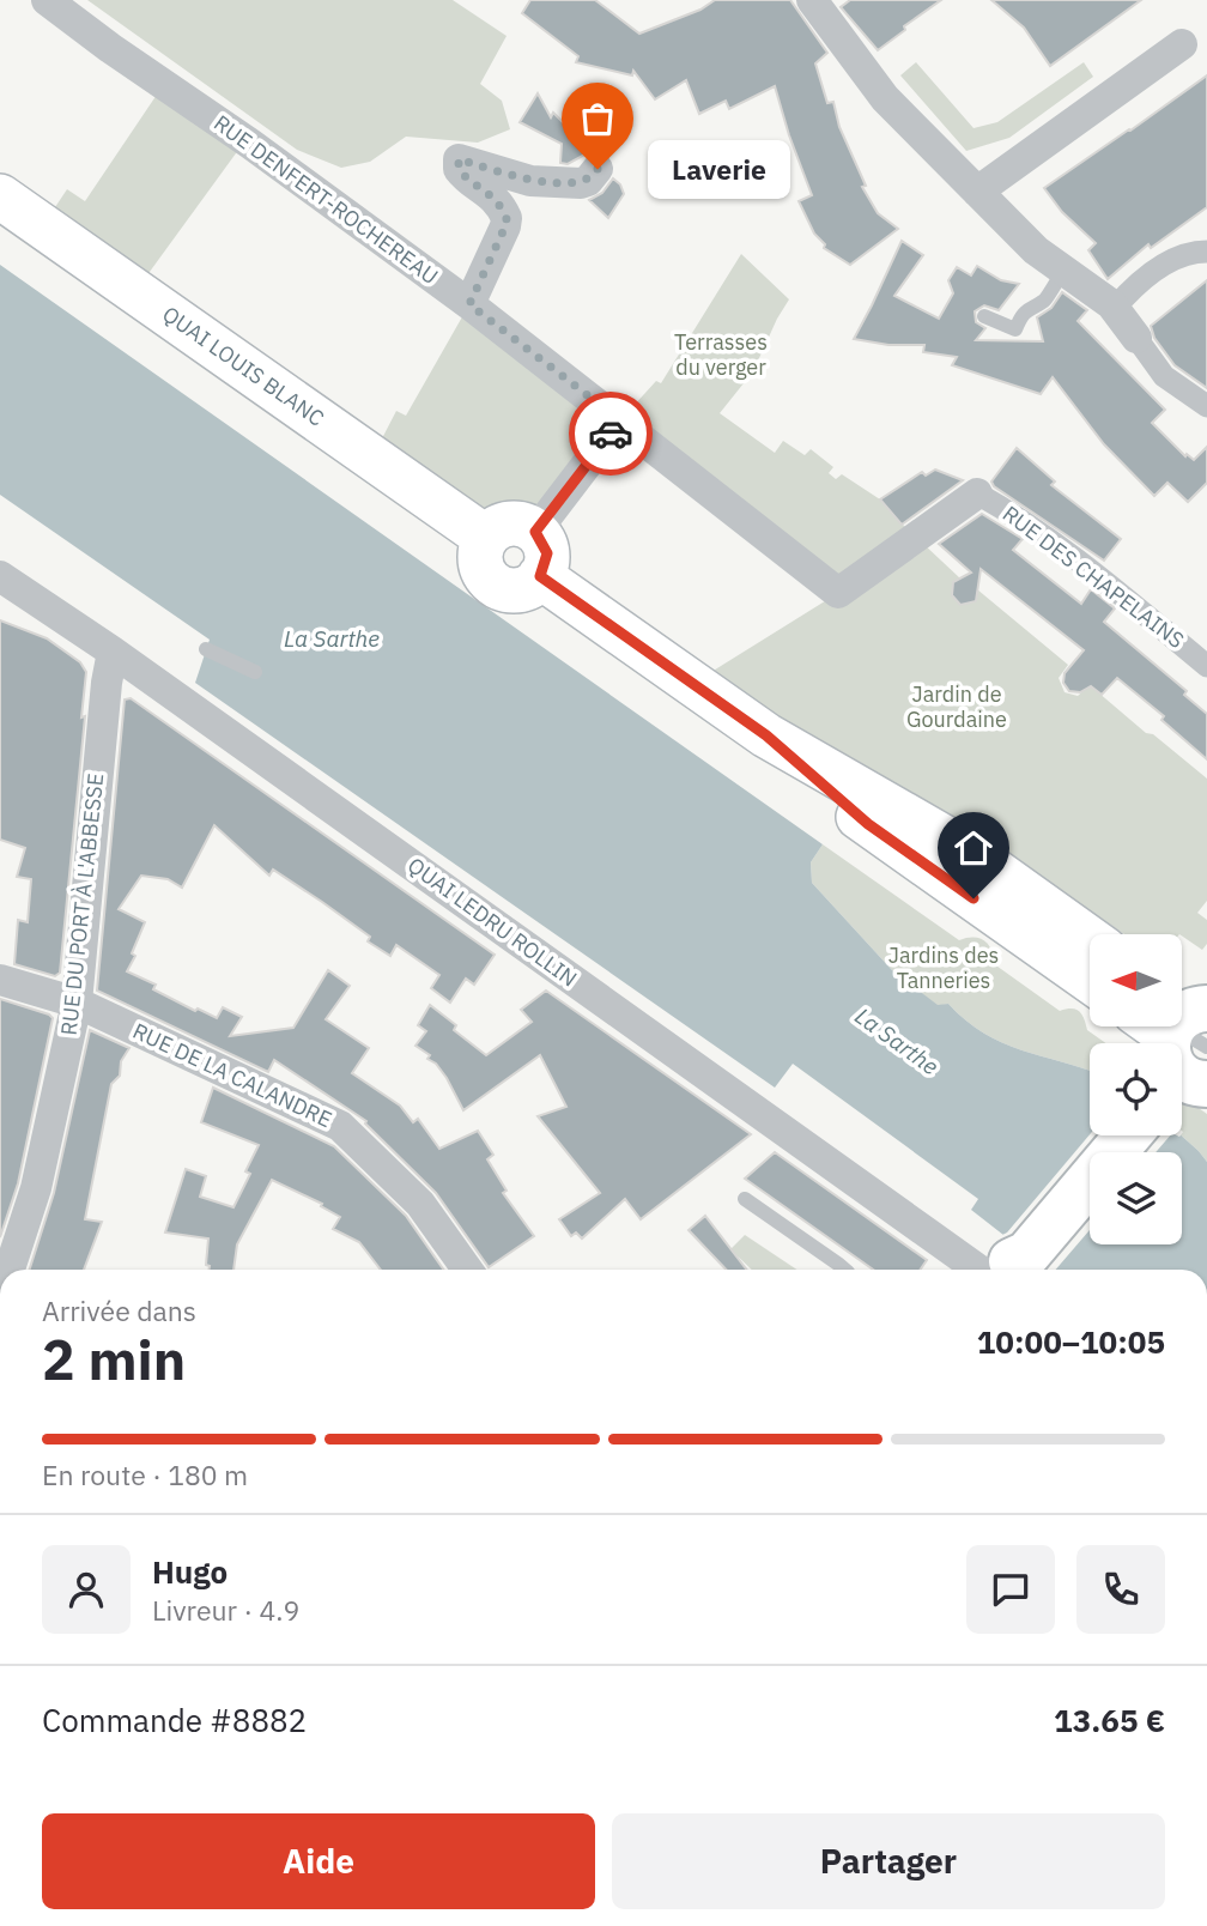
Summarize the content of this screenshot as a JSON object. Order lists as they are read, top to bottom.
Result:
{
  "streets": {
    "main road": ["QUAI LOUIS BLANC"],
    "street": [
      "RUE DENFERT-ROCHEREAU",
      "RUE DES CHAPELAINS",
      "RUE DU PORT À L'ABBESSE",
      "QUAI LEDRU ROLLIN",
      "RUE DE LA CALANDRE"
    ]
  },
  "crossings": [
    ["RUE DENFERT-ROCHEREAU", "RUE DES CHAPELAINS"],
    ["RUE DU PORT À L'ABBESSE", "QUAI LEDRU ROLLIN"],
    ["RUE DU PORT À L'ABBESSE", "RUE DE LA CALANDRE"]
  ],
  "water": ["La Sarthe"],
  "parks": ["Terrasses du verger", "Jardin de Gourdaine", "Jardins des Tanneries"],
  "places": ["Laverie"],
  "north": "left",
  "page": {
    "bubble": "Laverie",
    "heading": ["2 min", "Arrivée dans", "10:00–10:05"],
    "panel": [
      "Hugo",
      "Livreur · 4.9",
      "Commande #8882",
      "13.65 €"
    ],
    "bar": "En route · 180 m",
    "buttons": ["Aide", "Partager"]
  }
}
